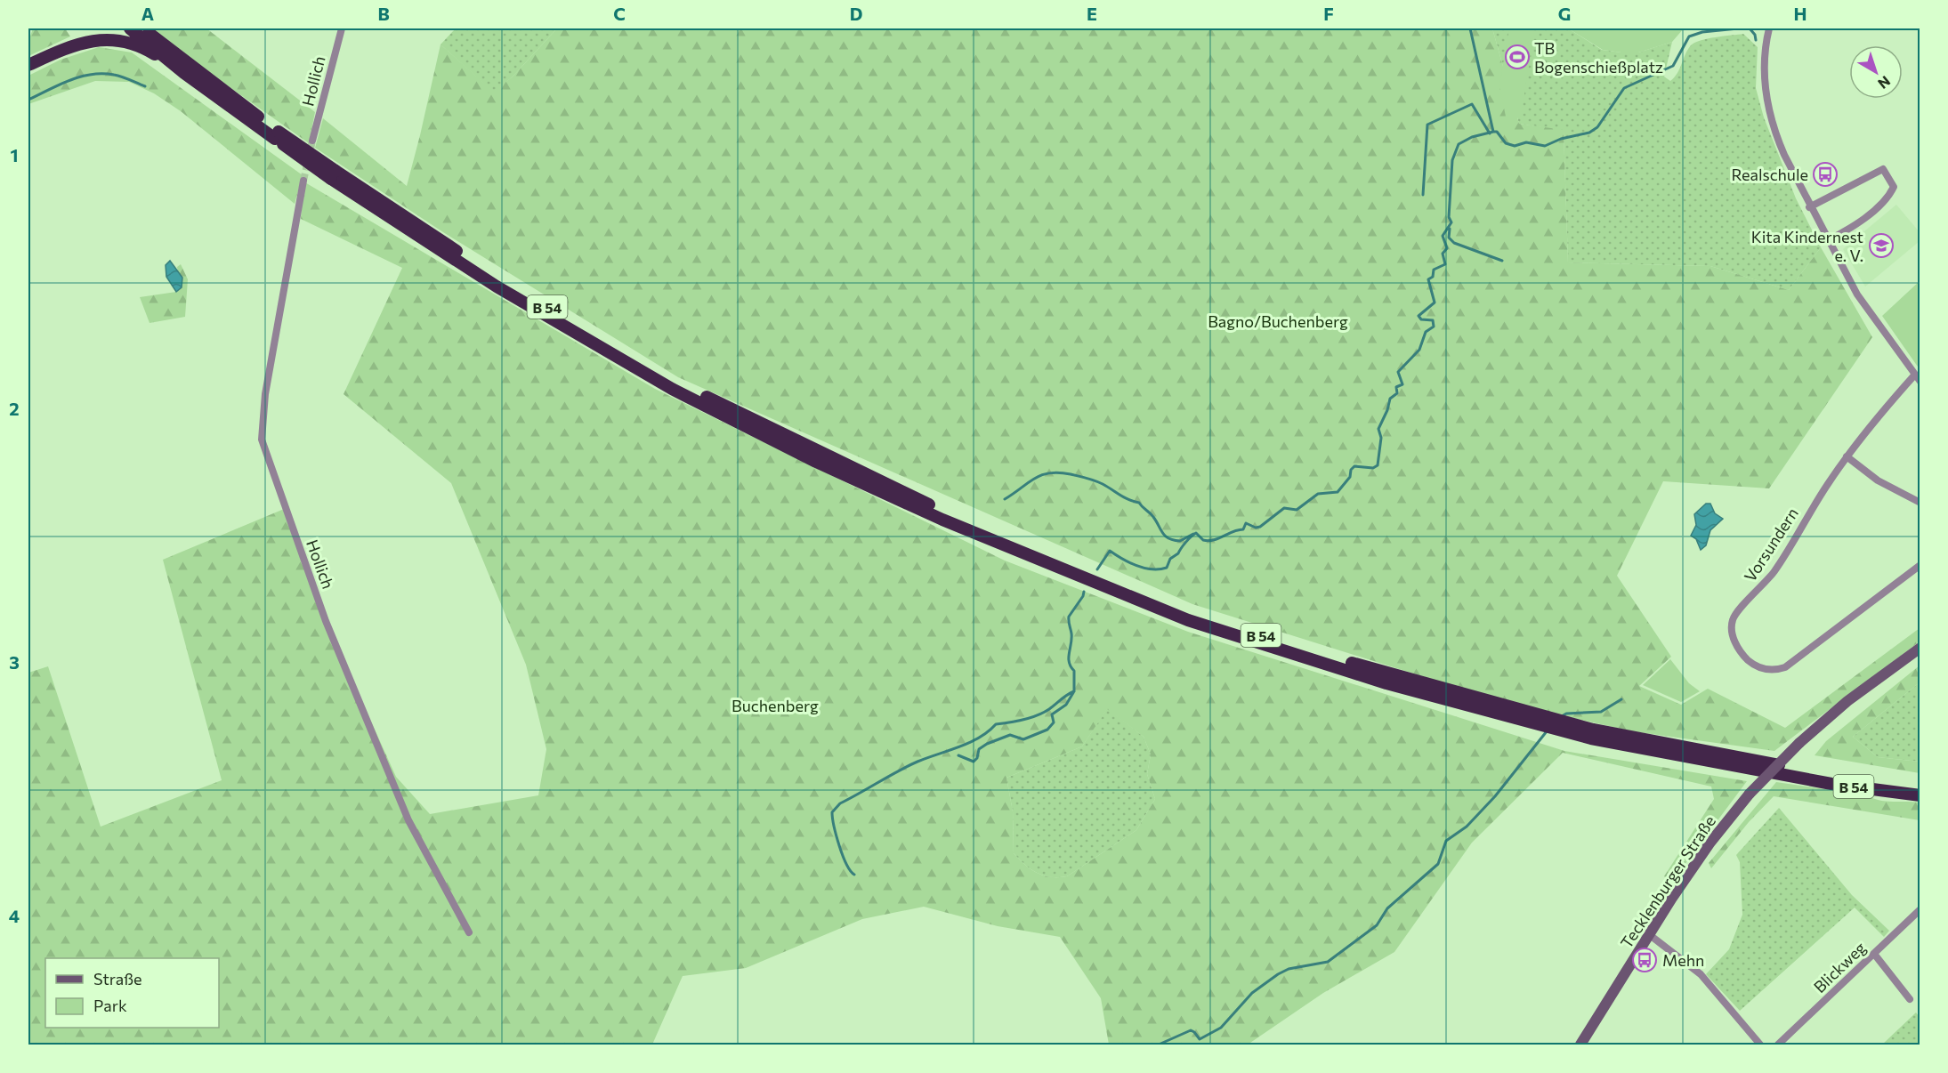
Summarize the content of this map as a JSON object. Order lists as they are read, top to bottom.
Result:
{
  "streets": {
    "highway": ["B 54"],
    "main road": ["Tecklenburger Straße"],
    "street": ["Hollich", "Vorsundern", "Blickweg"]
  },
  "parks": ["Bagno/Buchenberg", "Buchenberg"],
  "places": {
    "sports": ["TB Bogenschießplatz"],
    "bus stop": ["Realschule", "Mehn"],
    "school or university": ["Kita Kindernest e. V."]
  },
  "legend": ["Straße", "Park"],
  "north": "bottom right",
  "grid": {
    "columns": [
      "A",
      "B",
      "C",
      "D",
      "E",
      "F",
      "G",
      "H"
    ],
    "rows": [
      "1",
      "2",
      "3",
      "4"
    ]
  }
}
